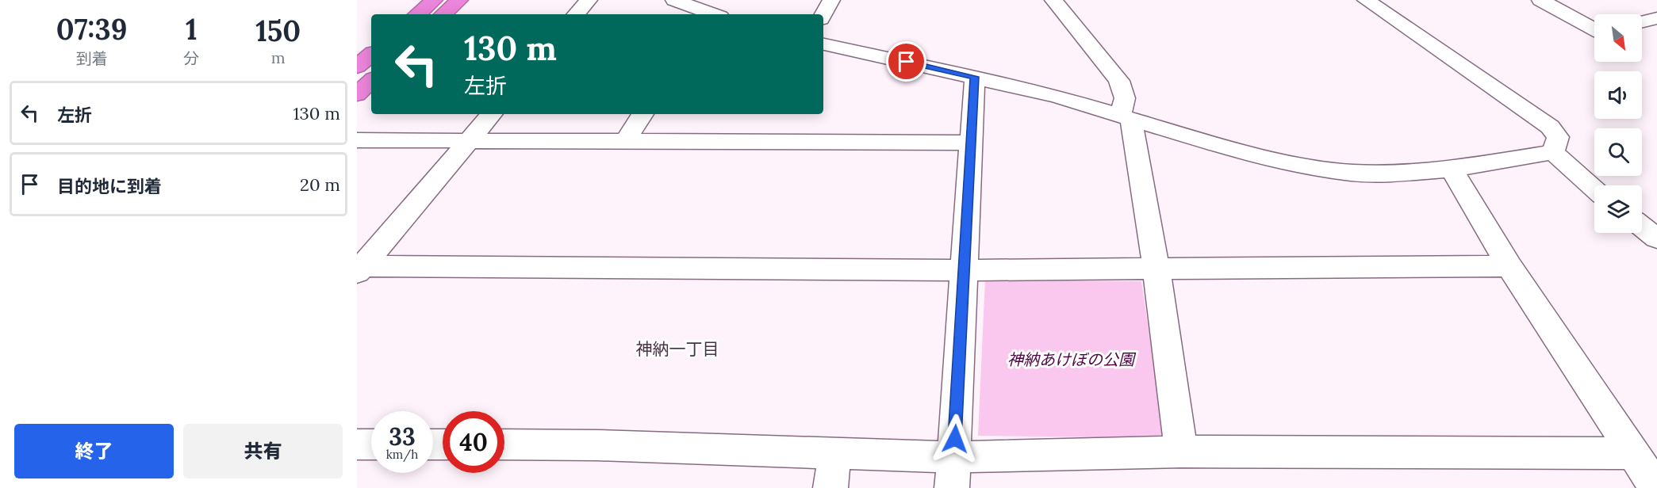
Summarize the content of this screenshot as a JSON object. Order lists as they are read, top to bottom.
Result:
{
  "districts": ["神納一丁目"],
  "parks": ["神納あけぼの公園"],
  "north": "bottom right",
  "page": {
    "eta": [
      "07:39",
      "到着",
      "1",
      "分",
      "150",
      "m"
    ],
    "turn": ["130 m", "左折"],
    "list": [
      {
        "name": "左折",
        "value": "130 m"
      },
      {
        "name": "目的地に到着",
        "value": "20 m"
      }
    ],
    "speed": "33 km/h",
    "limit": "40",
    "buttons": ["終了", "共有"]
  }
}
